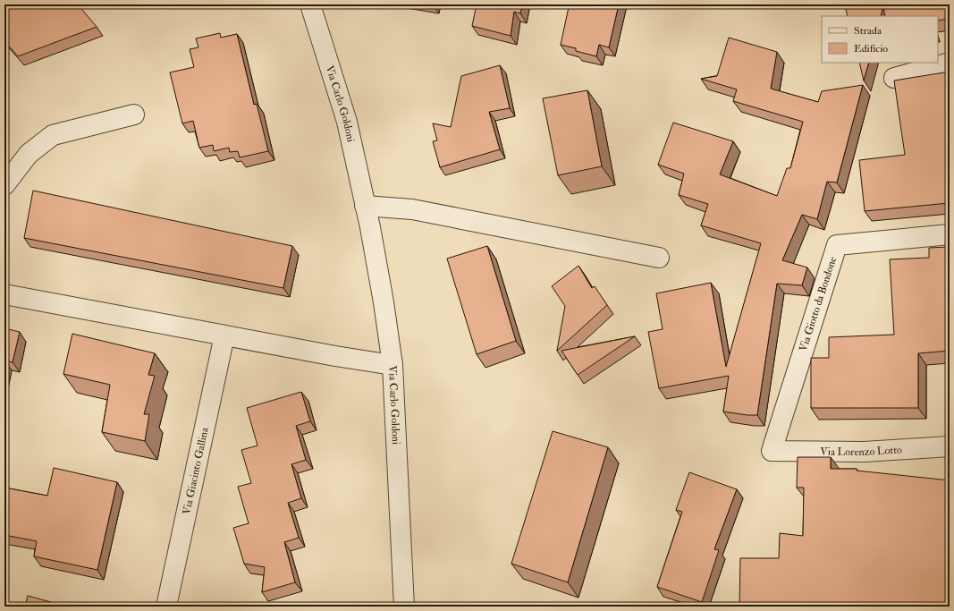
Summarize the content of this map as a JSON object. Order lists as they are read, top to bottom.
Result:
{
  "streets": {
    "street": [
      "Via Carlo Goldoni",
      "Via Giotto da Bondone",
      "Via Lorenzo Lotto",
      "Via Giacinto Gallina"
    ]
  },
  "crossings": [
    ["Via Giotto da Bondone", "Via Lorenzo Lotto"]
  ],
  "legend": ["Strada", "Edificio"]
}
